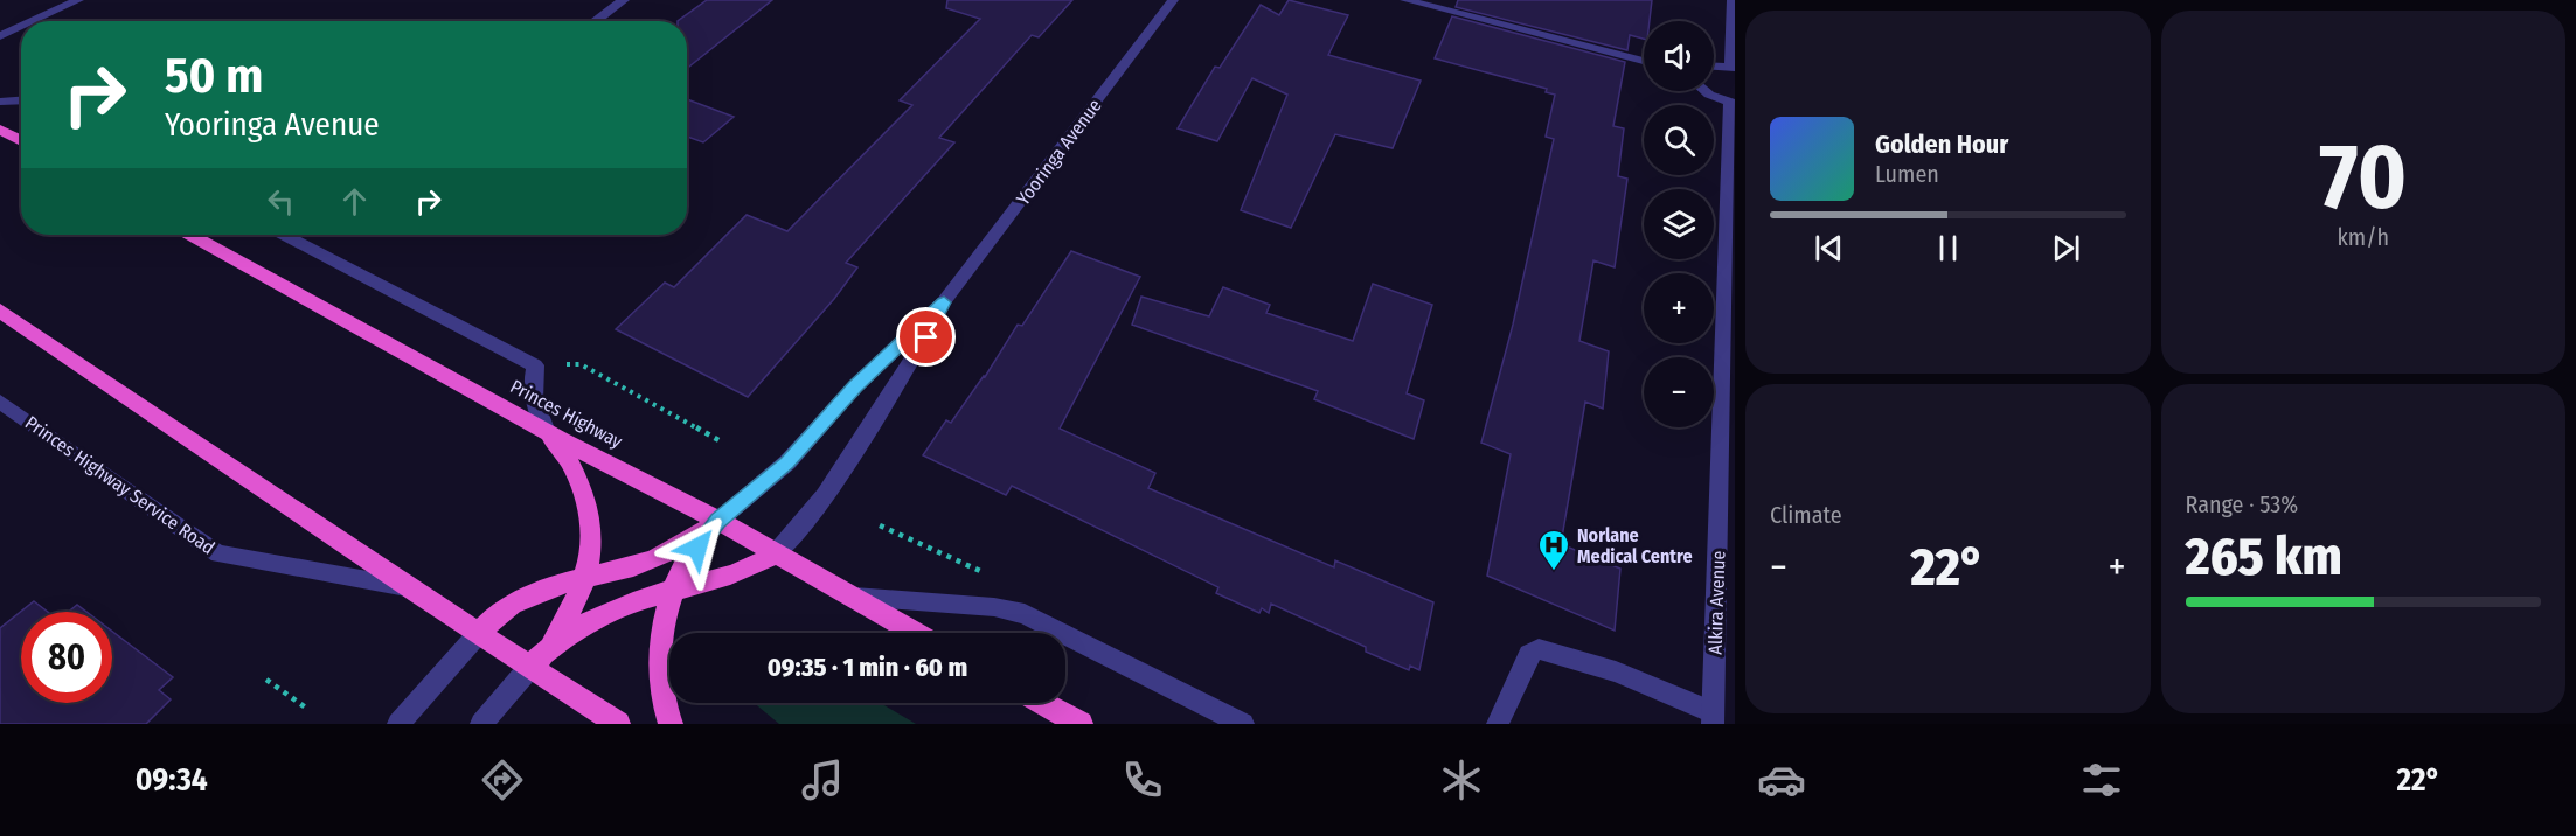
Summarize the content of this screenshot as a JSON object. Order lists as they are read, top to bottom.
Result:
{
  "streets": {
    "highway": ["Princes Highway"],
    "street": ["Yooringa Avenue", "Princes Highway Service Road", "Alkira Avenue"]
  },
  "crossings": [
    ["Yooringa Avenue", "Princes Highway"]
  ],
  "places": {
    "hospital": ["Norlane Medical Centre"]
  },
  "page": {
    "tile": [
      ["70", "km/h"],
      "Climate",
      ["Range · 53%", "265 km"]
    ],
    "map_buttons": ["+", "−"],
    "turn": ["50 m", "Yooringa Avenue"],
    "song": ["Golden Hour", "Lumen"],
    "heat": ["−", "22°", "+"],
    "limit": "80",
    "trip": "09:35 · 1 min · 60 m",
    "tabs": ["09:34", "22°"]
  }
}
